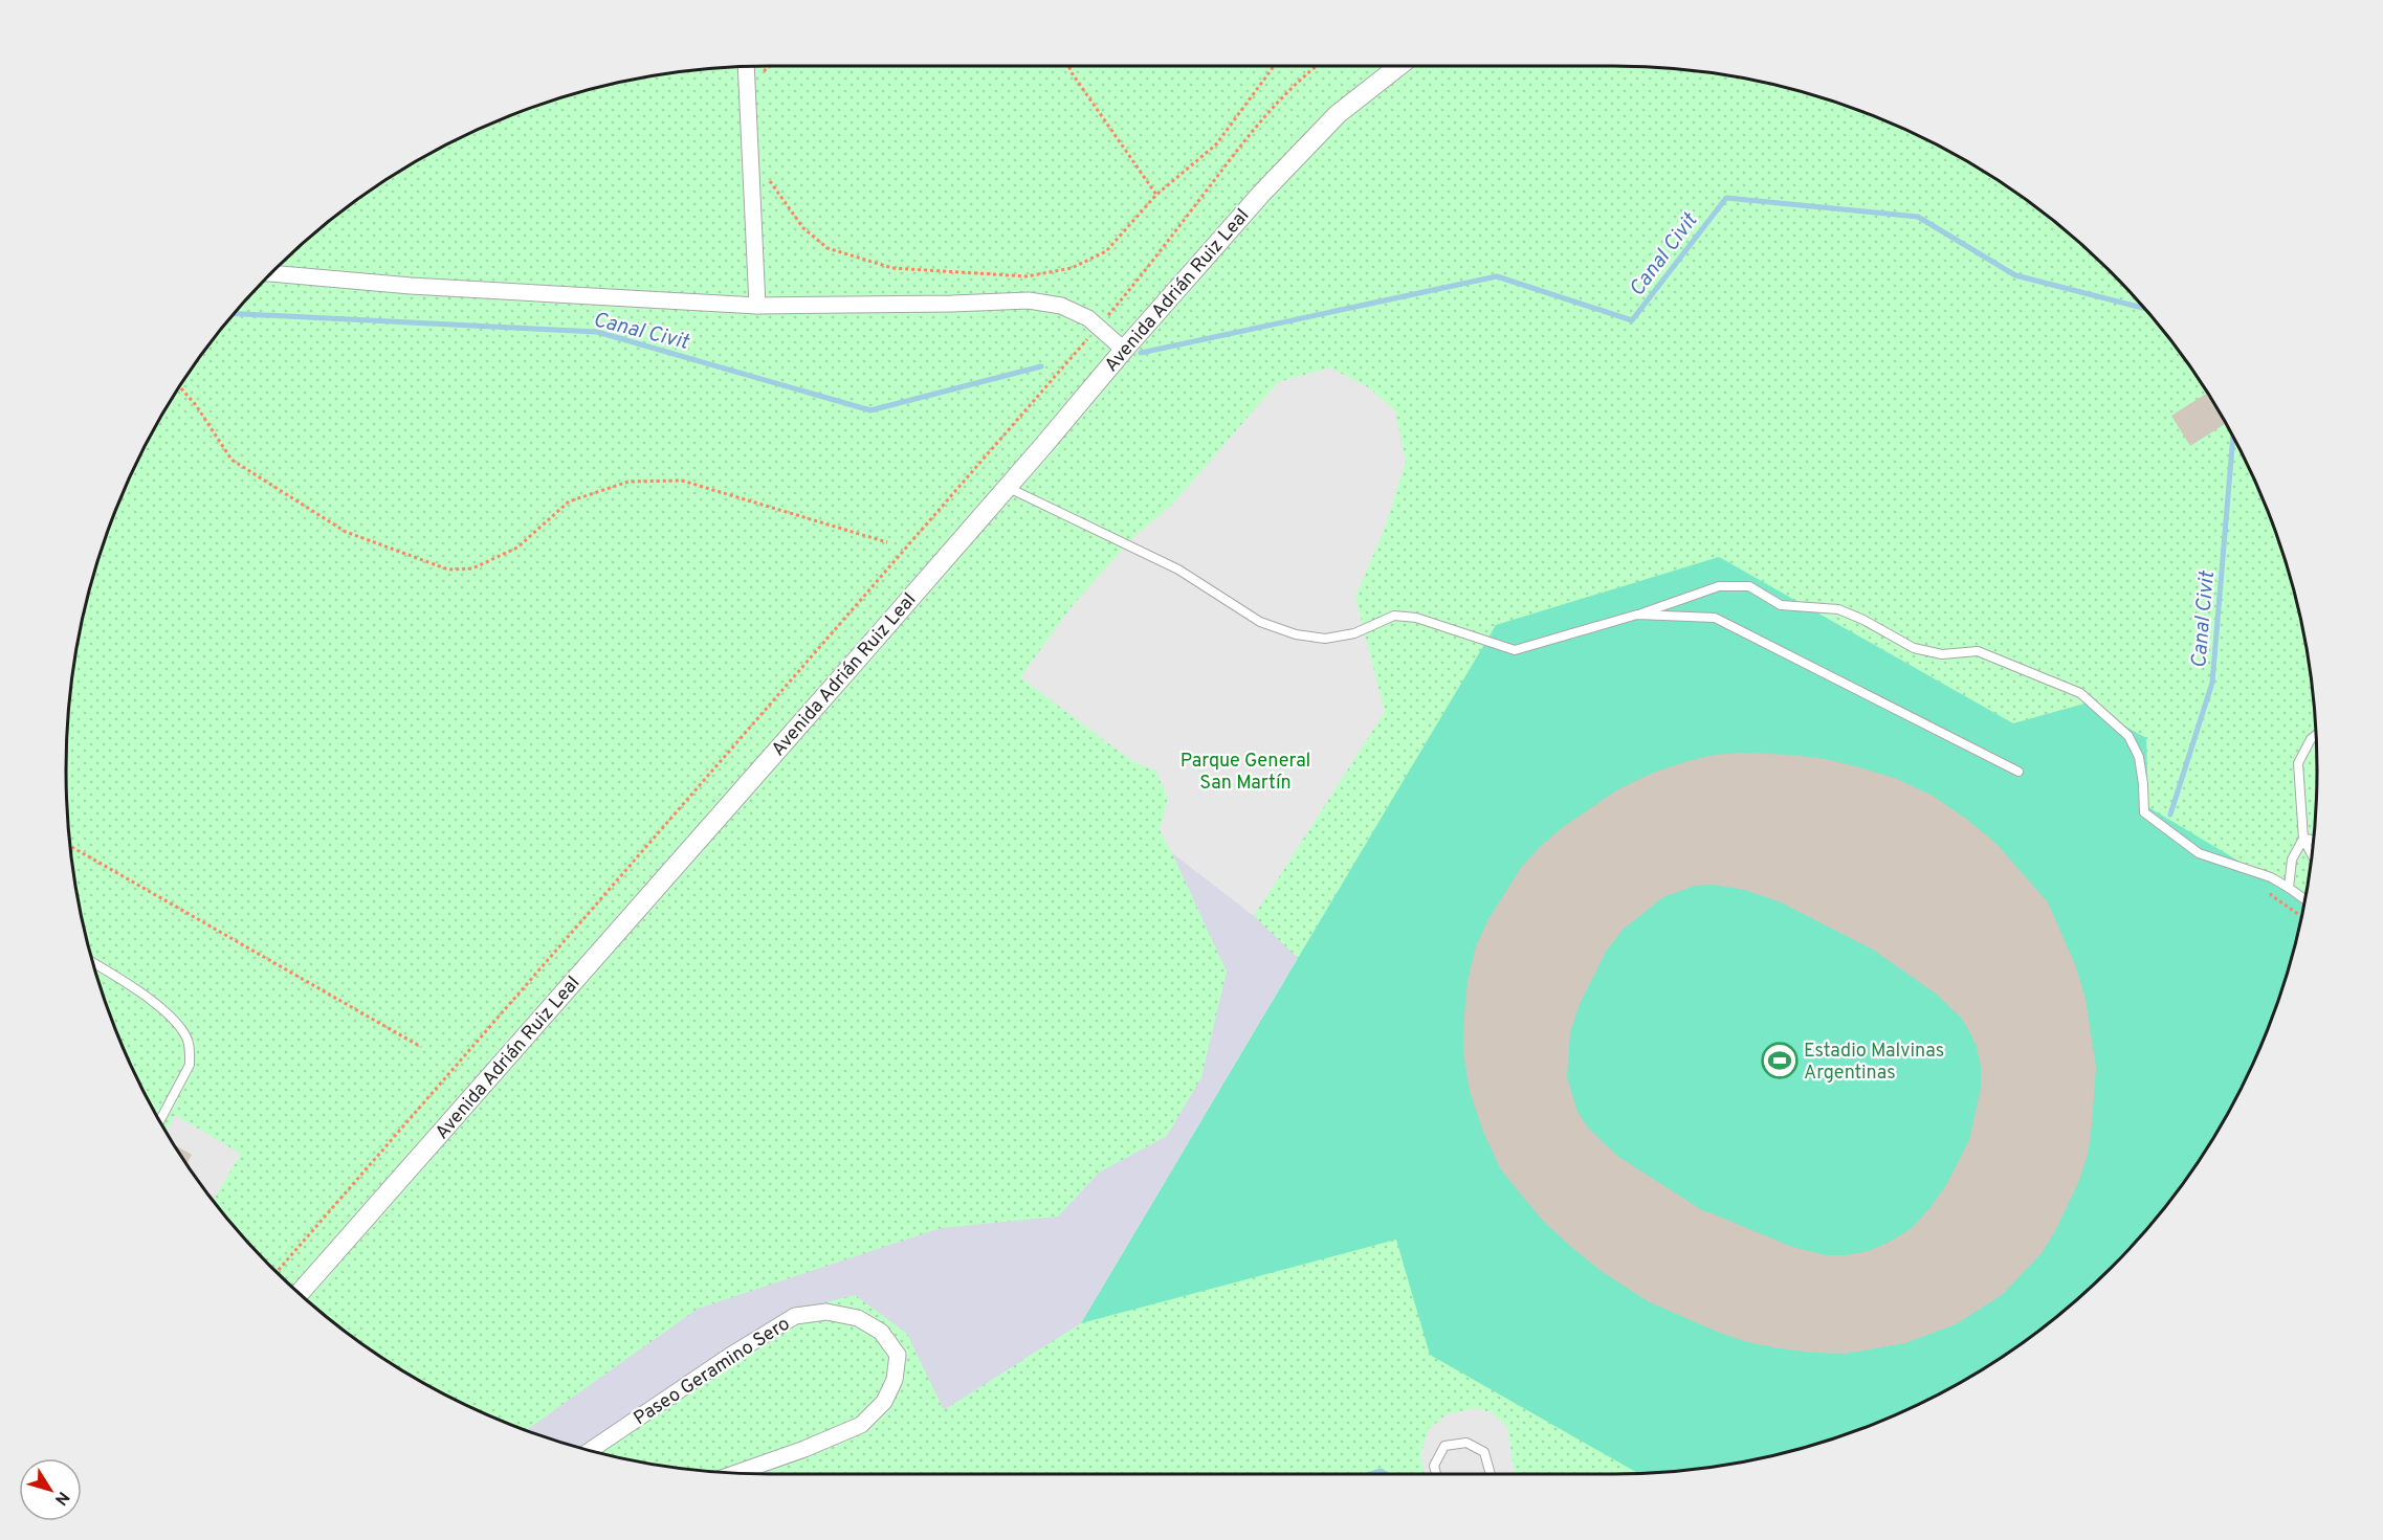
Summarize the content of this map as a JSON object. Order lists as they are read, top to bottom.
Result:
{
  "streets": {
    "street": ["Avenida Adrián Ruiz Leal", "Paseo Geramino Sero"]
  },
  "water": ["Canal Civit"],
  "parks": ["Parque General San Martín"],
  "places": {
    "sports": ["Estadio Malvinas Argentinas"]
  },
  "north": "bottom right"
}
